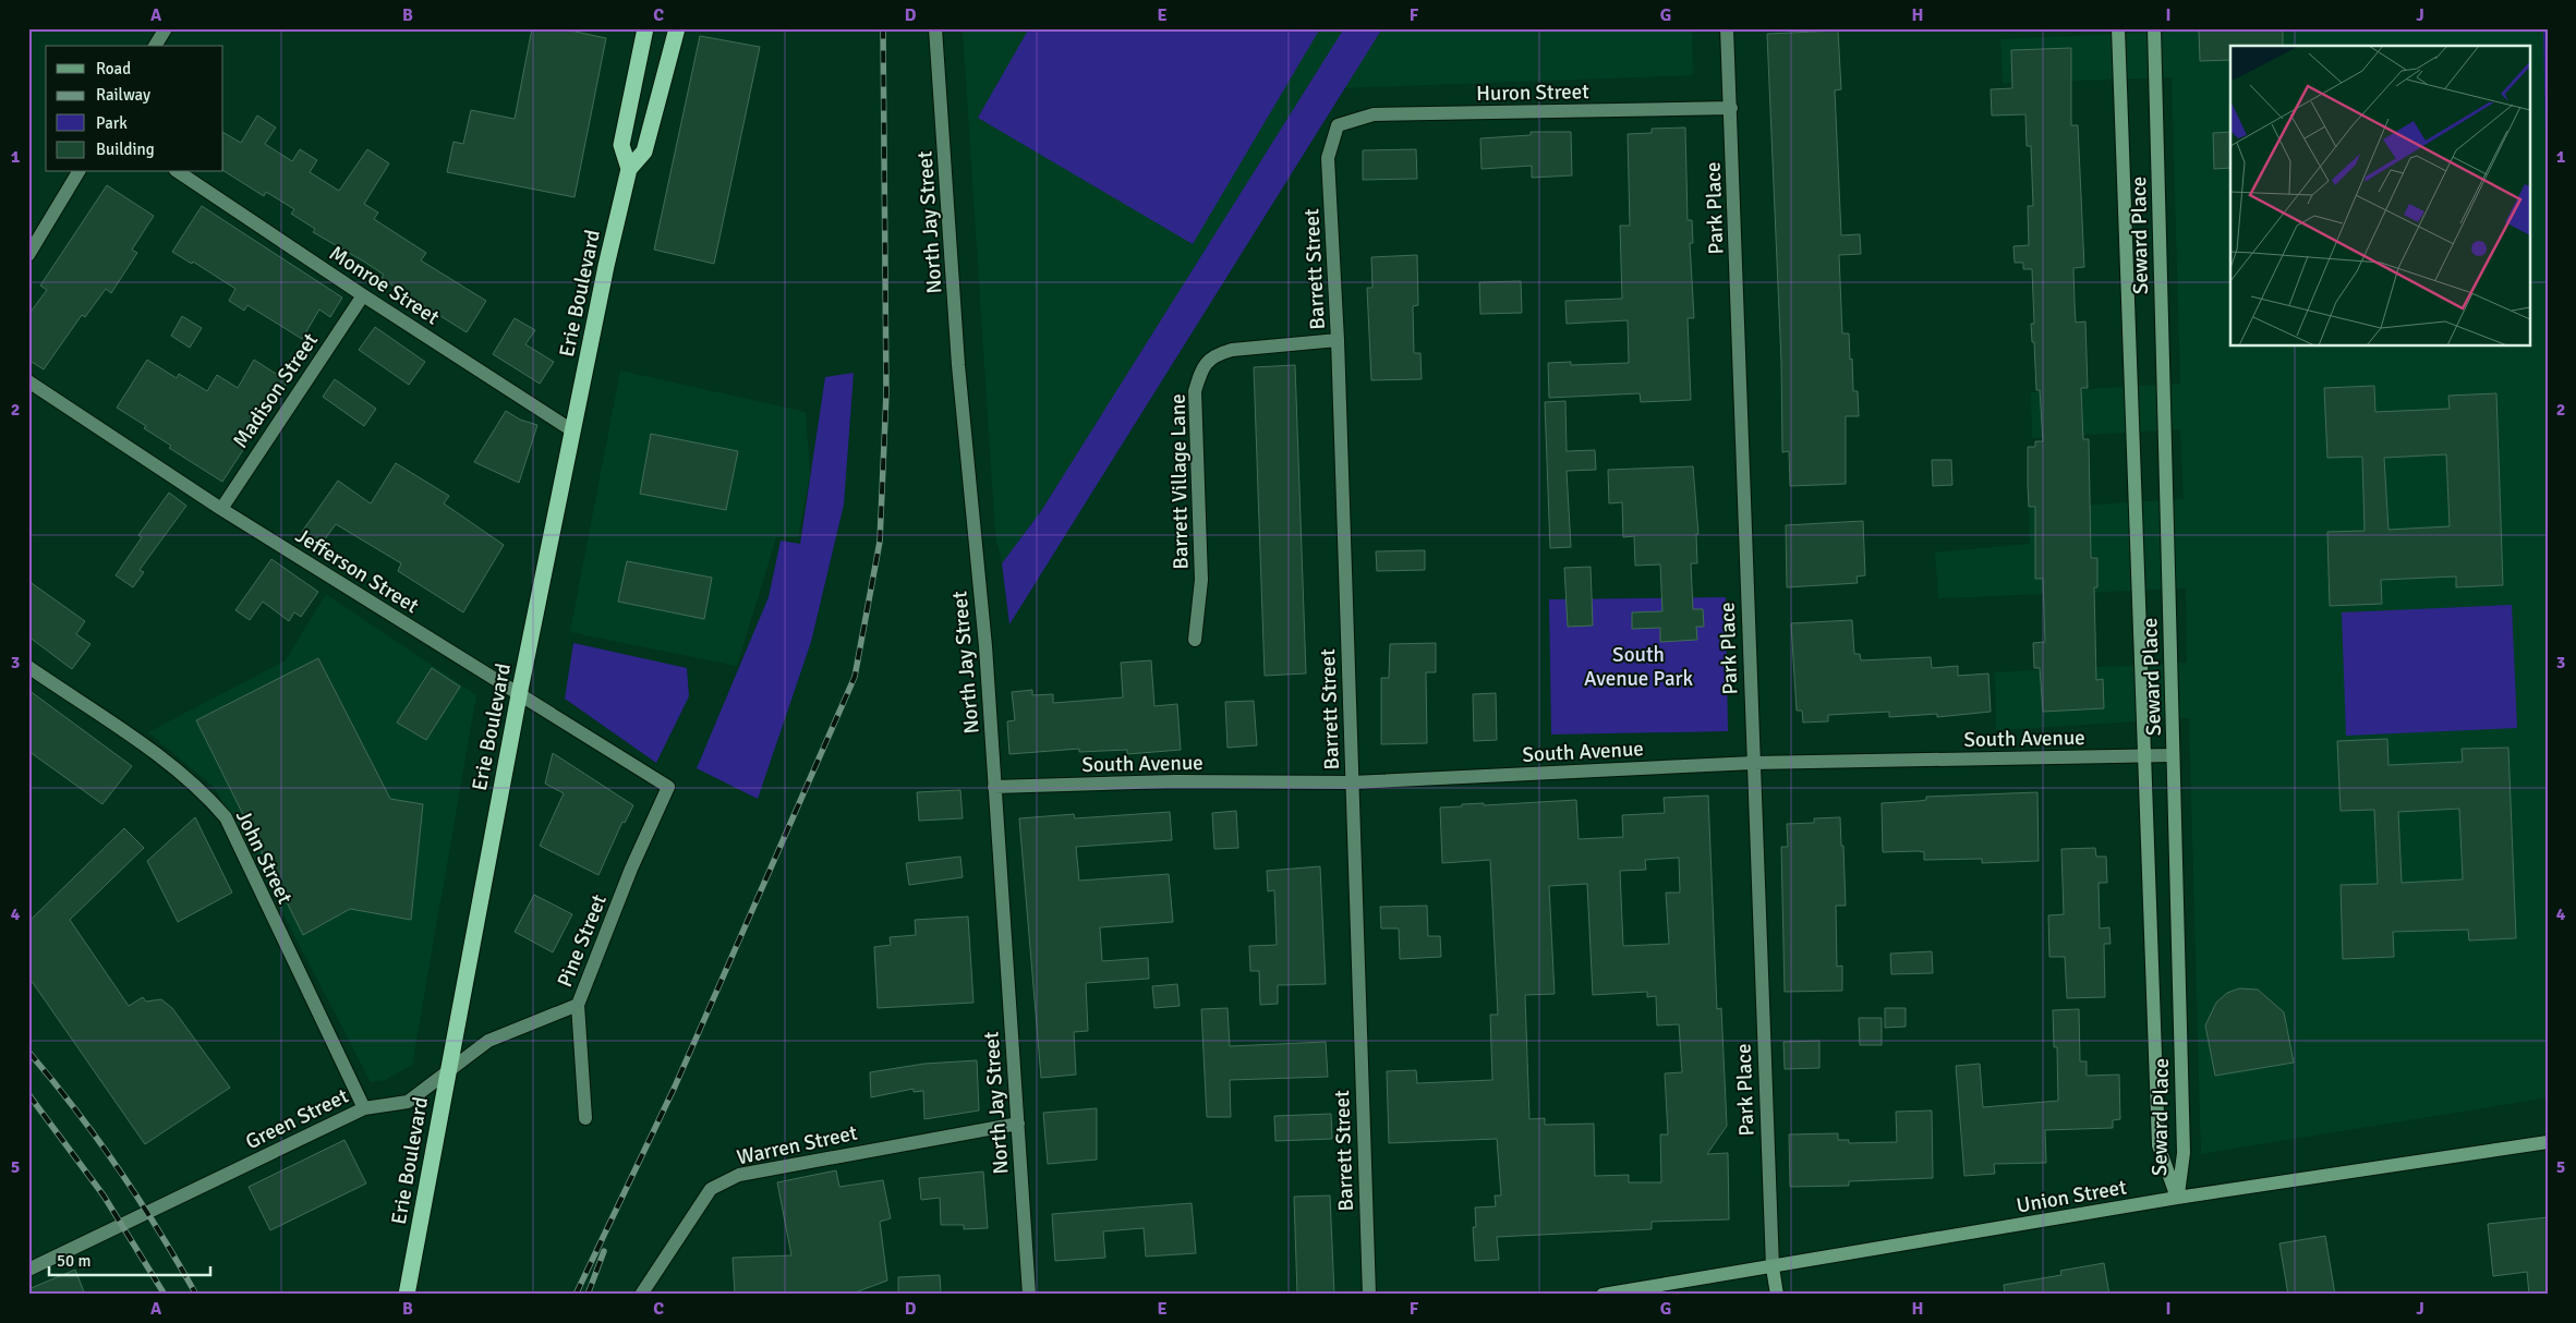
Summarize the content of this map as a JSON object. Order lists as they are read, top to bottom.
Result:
{
  "streets": {
    "highway": ["Erie Boulevard"],
    "street": [
      "Huron Street",
      "Park Place",
      "North Jay Street",
      "Seward Place",
      "Barrett Street",
      "Monroe Street",
      "Madison Street",
      "Barrett Village Lane",
      "Jefferson Street",
      "South Avenue",
      "John Street",
      "Pine Street",
      "Green Street",
      "Warren Street",
      "Union Street"
    ]
  },
  "crossings": [
    ["Huron Street", "Park Place"],
    ["Huron Street", "Barrett Street"],
    ["Park Place", "South Avenue"],
    ["Park Place", "Union Street"],
    ["North Jay Street", "South Avenue"],
    ["North Jay Street", "Warren Street"],
    ["Seward Place", "South Avenue"],
    ["Seward Place", "Union Street"],
    ["Barrett Street", "Barrett Village Lane"],
    ["Barrett Street", "South Avenue"],
    ["Monroe Street", "Erie Boulevard"],
    ["Monroe Street", "Madison Street"],
    ["Erie Boulevard", "Jefferson Street"],
    ["Erie Boulevard", "Green Street"],
    ["Madison Street", "Jefferson Street"],
    ["Jefferson Street", "Pine Street"],
    ["John Street", "Green Street"],
    ["Pine Street", "Green Street"]
  ],
  "parks": ["South Avenue Park"],
  "legend": [
    "Road",
    "Railway",
    "Park",
    "Building"
  ],
  "scale_bar": "50 m",
  "grid": {
    "columns": [
      "A",
      "B",
      "C",
      "D",
      "E",
      "F",
      "G",
      "H",
      "I",
      "J"
    ],
    "rows": [
      "1",
      "2",
      "3",
      "4",
      "5"
    ]
  }
}
